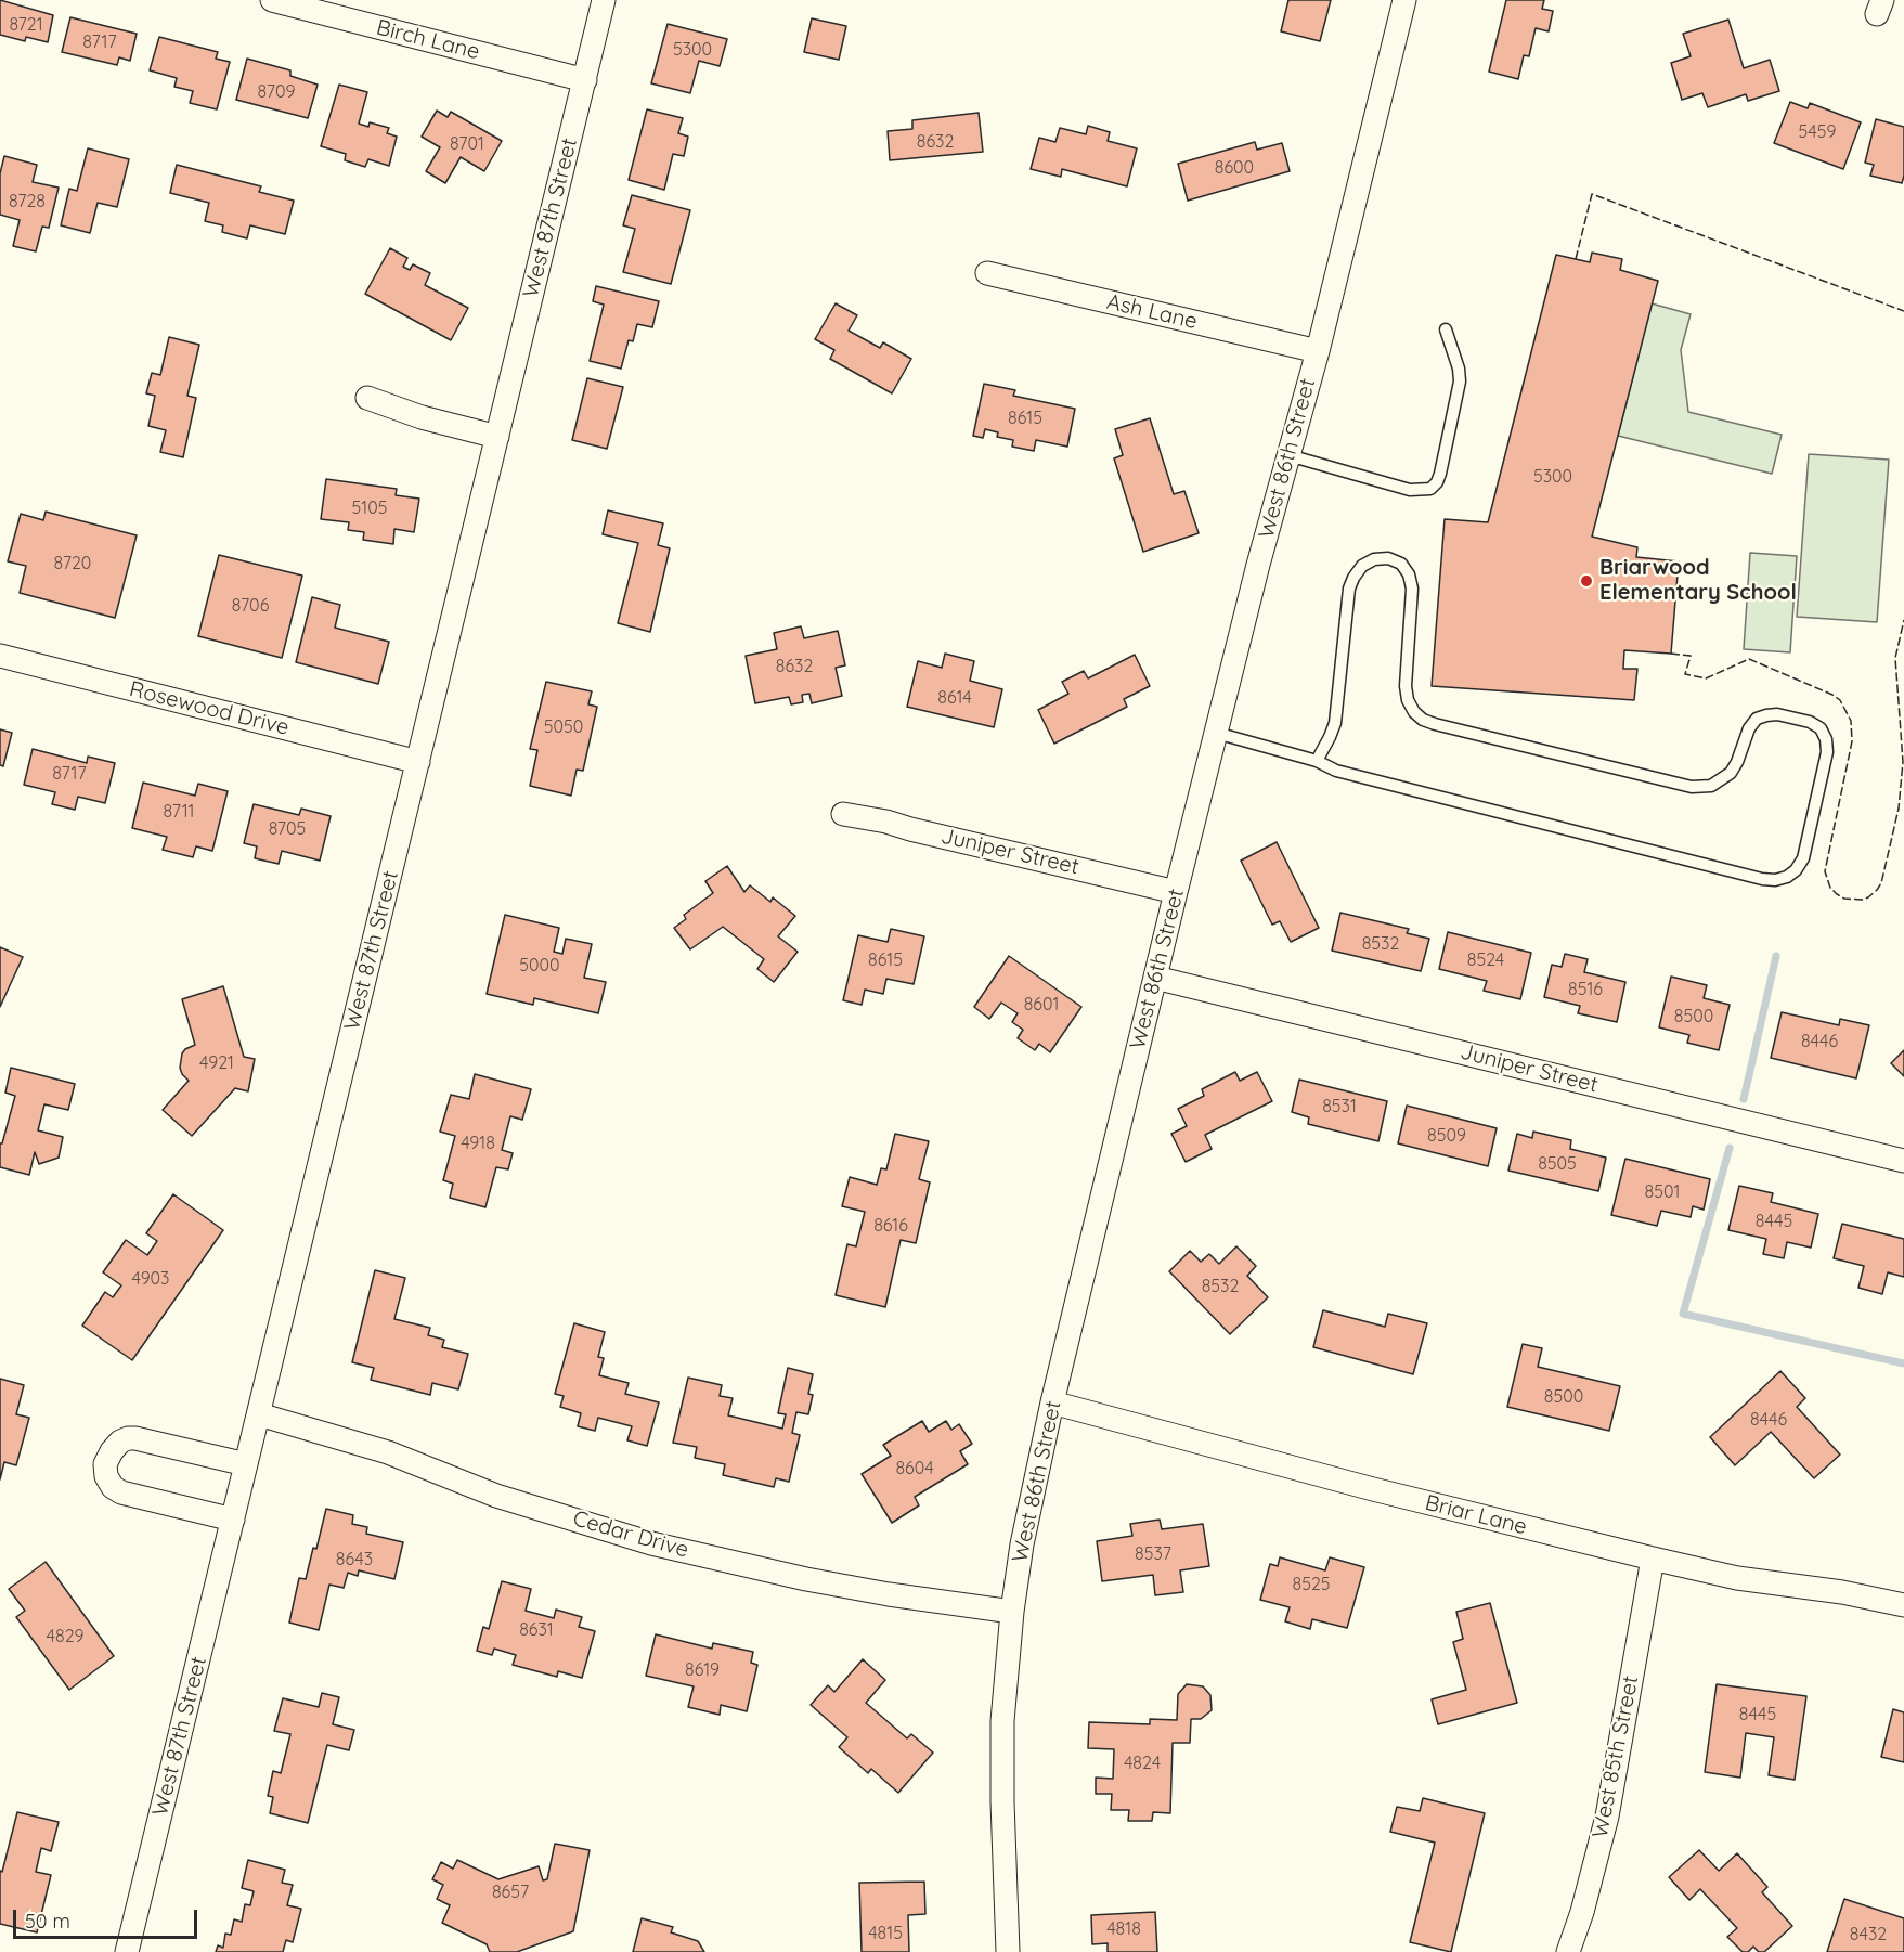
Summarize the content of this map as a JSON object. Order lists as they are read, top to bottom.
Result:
{
  "streets": {
    "street": [
      "Birch Lane",
      "West 87th Street",
      "Ash Lane",
      "West 86th Street",
      "Rosewood Drive",
      "Juniper Street",
      "Briar Lane",
      "Cedar Drive",
      "West 85th Street"
    ]
  },
  "crossings": [
    ["Birch Lane", "West 87th Street"],
    ["West 87th Street", "Rosewood Drive"],
    ["West 87th Street", "Cedar Drive"],
    ["Ash Lane", "West 86th Street"],
    ["West 86th Street", "Juniper Street"],
    ["West 86th Street", "Briar Lane"],
    ["West 86th Street", "Cedar Drive"],
    ["Briar Lane", "West 85th Street"]
  ],
  "places": ["Briarwood Elementary School"],
  "house_numbers": [
    "8721",
    "8717",
    "5300",
    "8709",
    "5459",
    "8632",
    "8701",
    "8600",
    "8728",
    "8615",
    "5300",
    "5105",
    "8720",
    "8706",
    "8632",
    "8614",
    "5050",
    "8717",
    "8711",
    "8705",
    "8532",
    "8615",
    "8524",
    "5000",
    "8516",
    "8601",
    "8500",
    "8446",
    "4921",
    "8531",
    "8509",
    "4918",
    "8505",
    "8501",
    "8445",
    "8616",
    "4903",
    "8532",
    "8500",
    "8446",
    "8604",
    "8537",
    "8643",
    "8525",
    "8631",
    "4829",
    "8619",
    "8445",
    "4824",
    "8657",
    "4818",
    "4815",
    "8432"
  ],
  "scale_bar": "50 m"
}
